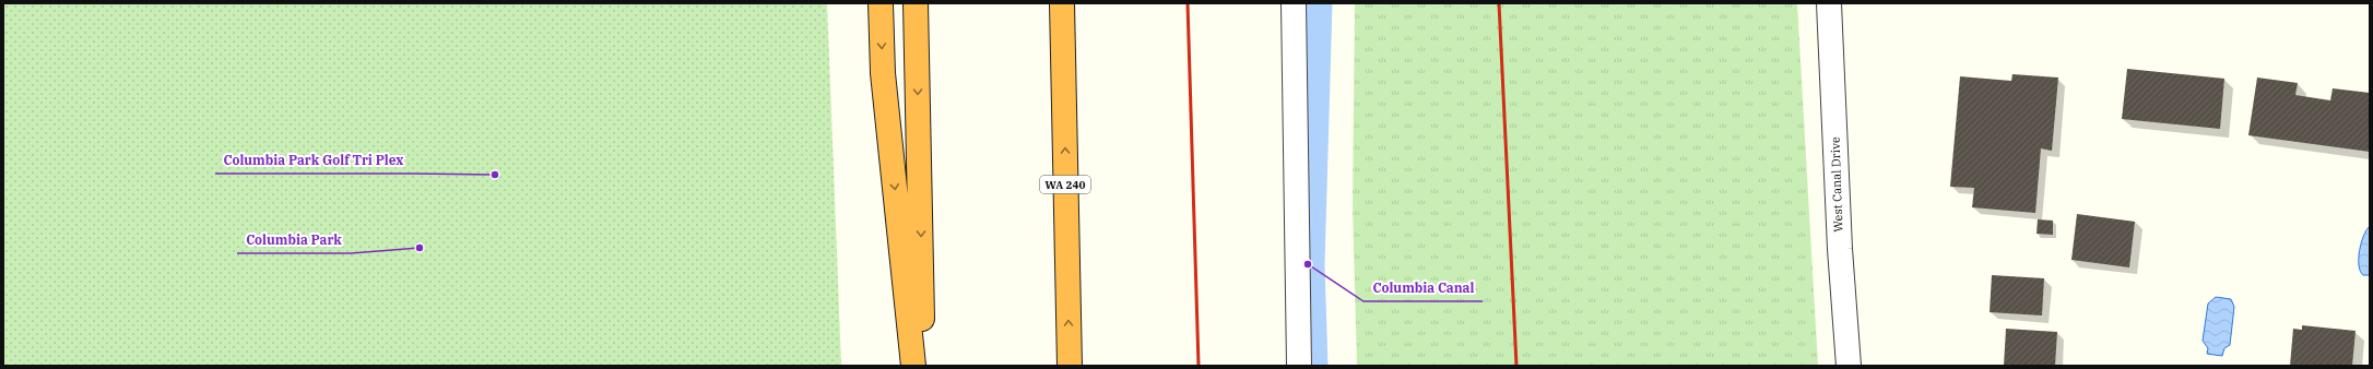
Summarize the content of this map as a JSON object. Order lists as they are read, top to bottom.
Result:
{
  "streets": {
    "highway": ["WA 240"],
    "street": ["West Canal Drive"]
  },
  "places": ["Columbia Park Golf Tri Plex", "Columbia Park", "Columbia Canal"]
}
